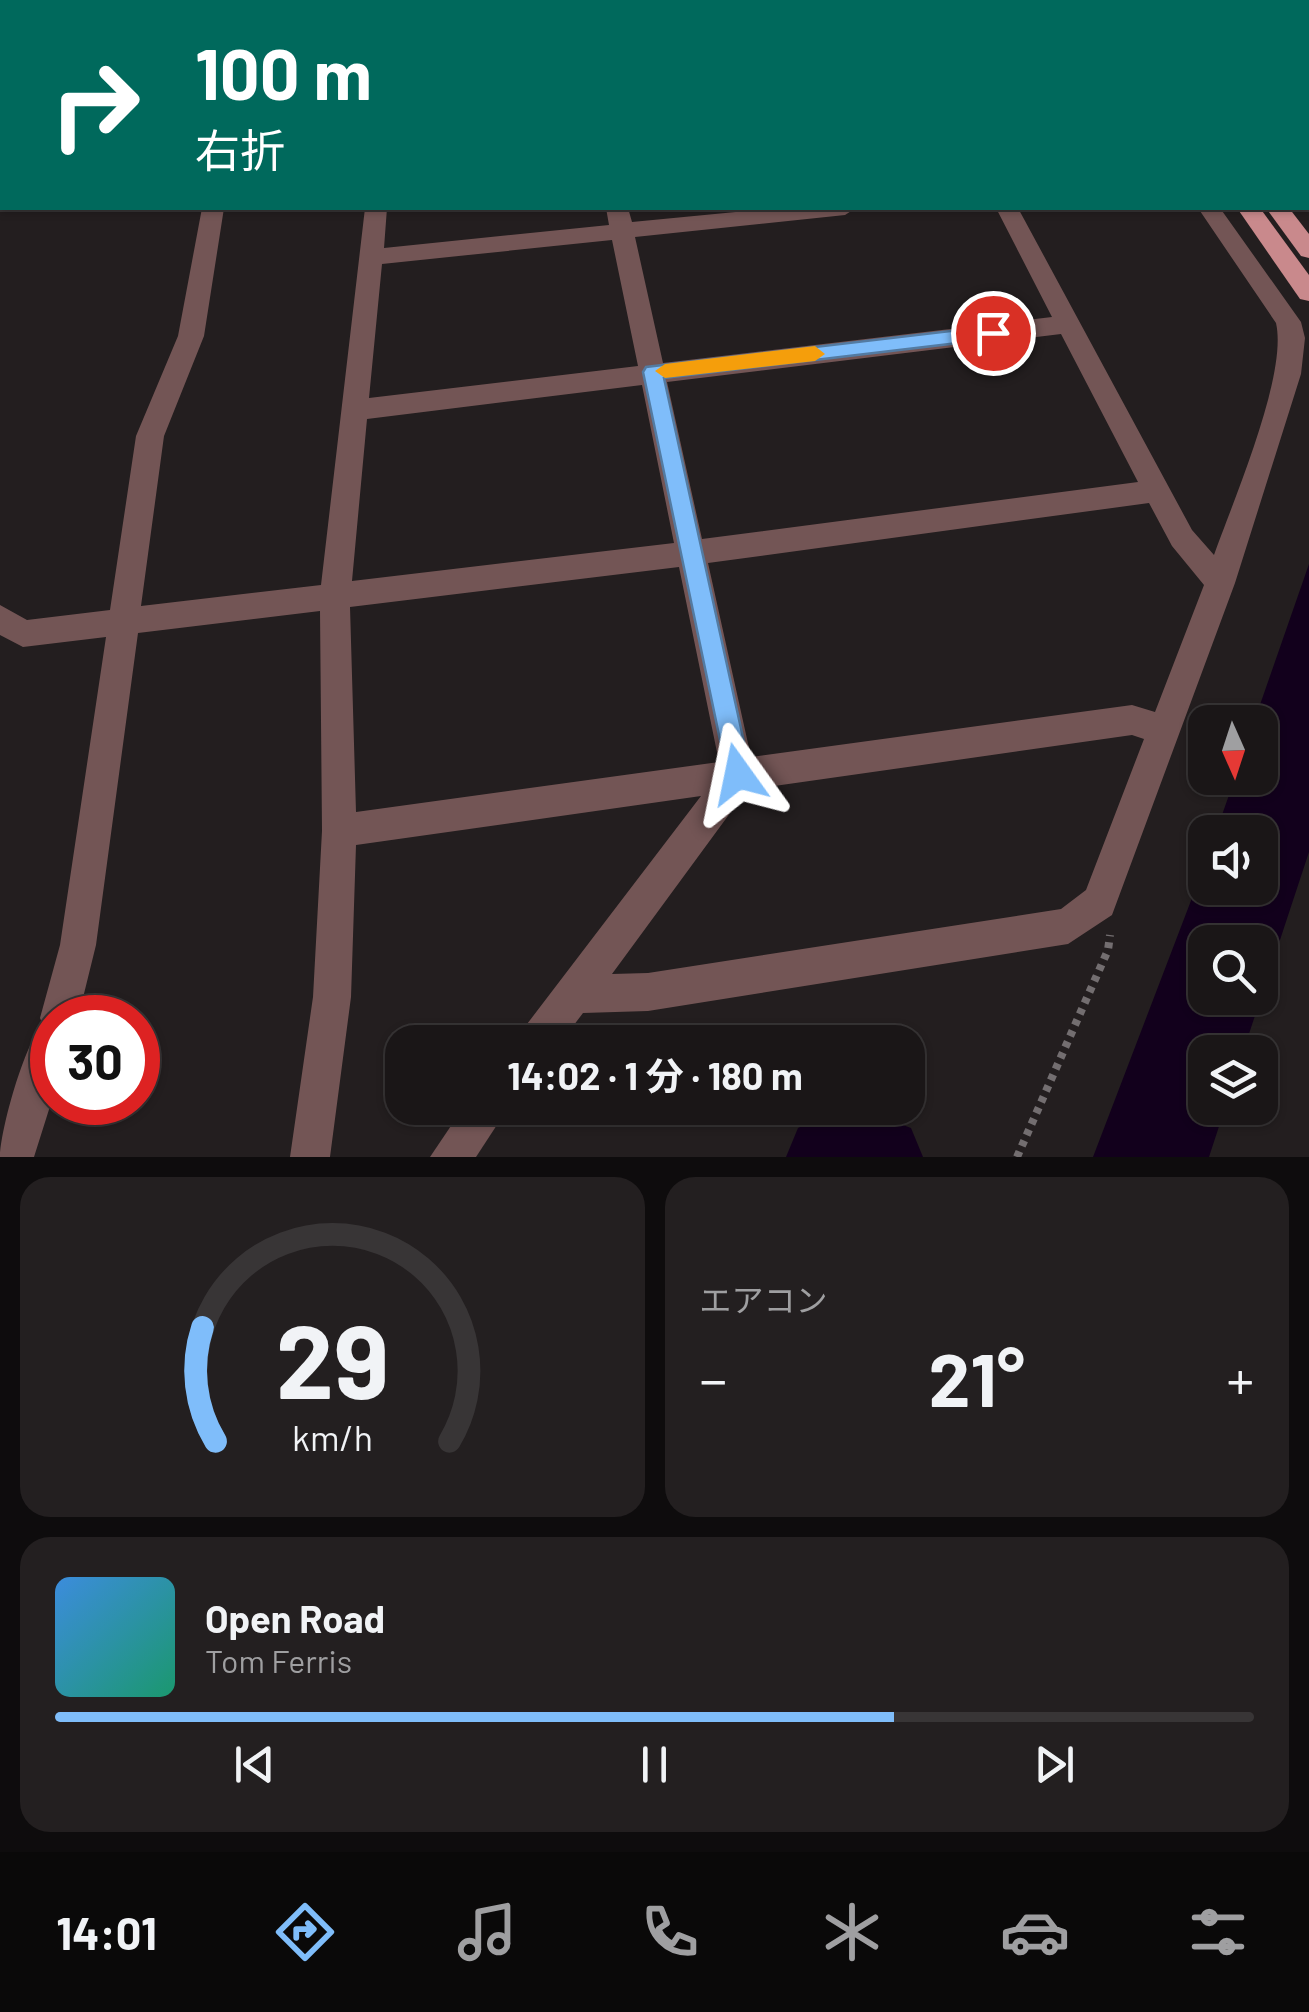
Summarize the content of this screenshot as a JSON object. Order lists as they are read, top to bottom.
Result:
{
  "north": "bottom",
  "page": {
    "turn": ["100 m", "右折"],
    "limit": "30",
    "trip": "14:02 · 1 分 · 180 m",
    "tile": "エアコン",
    "heat": ["−", "21°", "+"],
    "song": ["Open Road", "Tom Ferris"],
    "tabs": "14:01",
    "gauge": ["29", "km/h"]
  }
}
